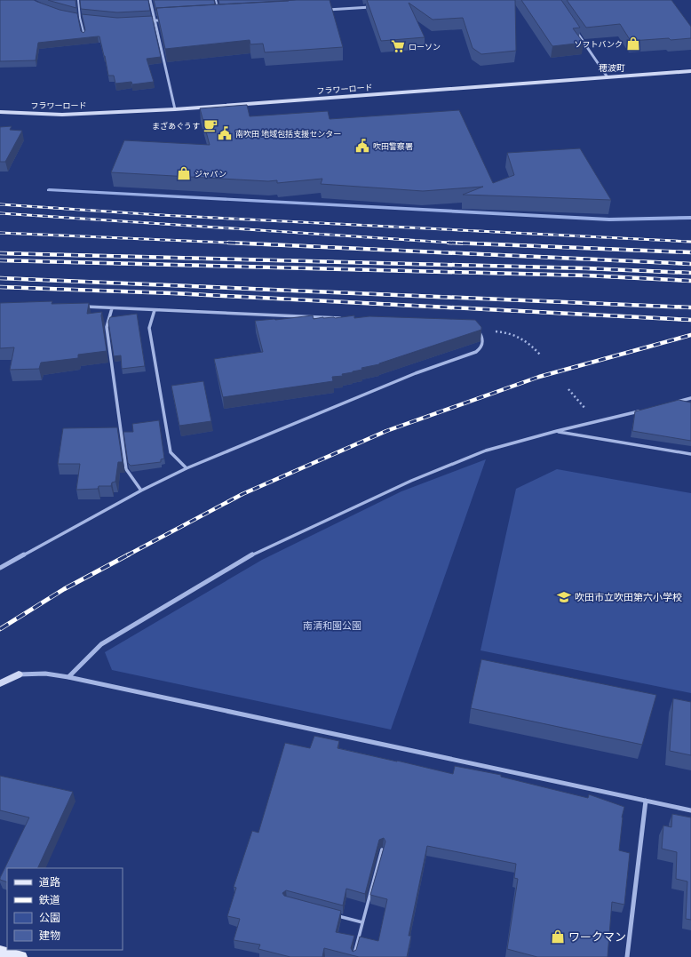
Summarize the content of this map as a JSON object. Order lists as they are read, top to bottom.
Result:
{
  "streets": {
    "street": ["フラワーロード"]
  },
  "districts": ["穂波町"],
  "parks": ["南清和園公園"],
  "places": {
    "shop": ["ソフトバンク", "ジャパン", "ワークマン"],
    "supermarket": ["ローソン"],
    "cafe": ["まざあぐうす"],
    "public building": ["南吹田 地域包括支援センター", "吹田警察署"],
    "school or university": ["吹田市立吹田第六小学校"]
  },
  "legend": [
    "道路",
    "鉄道",
    "公園",
    "建物"
  ]
}
